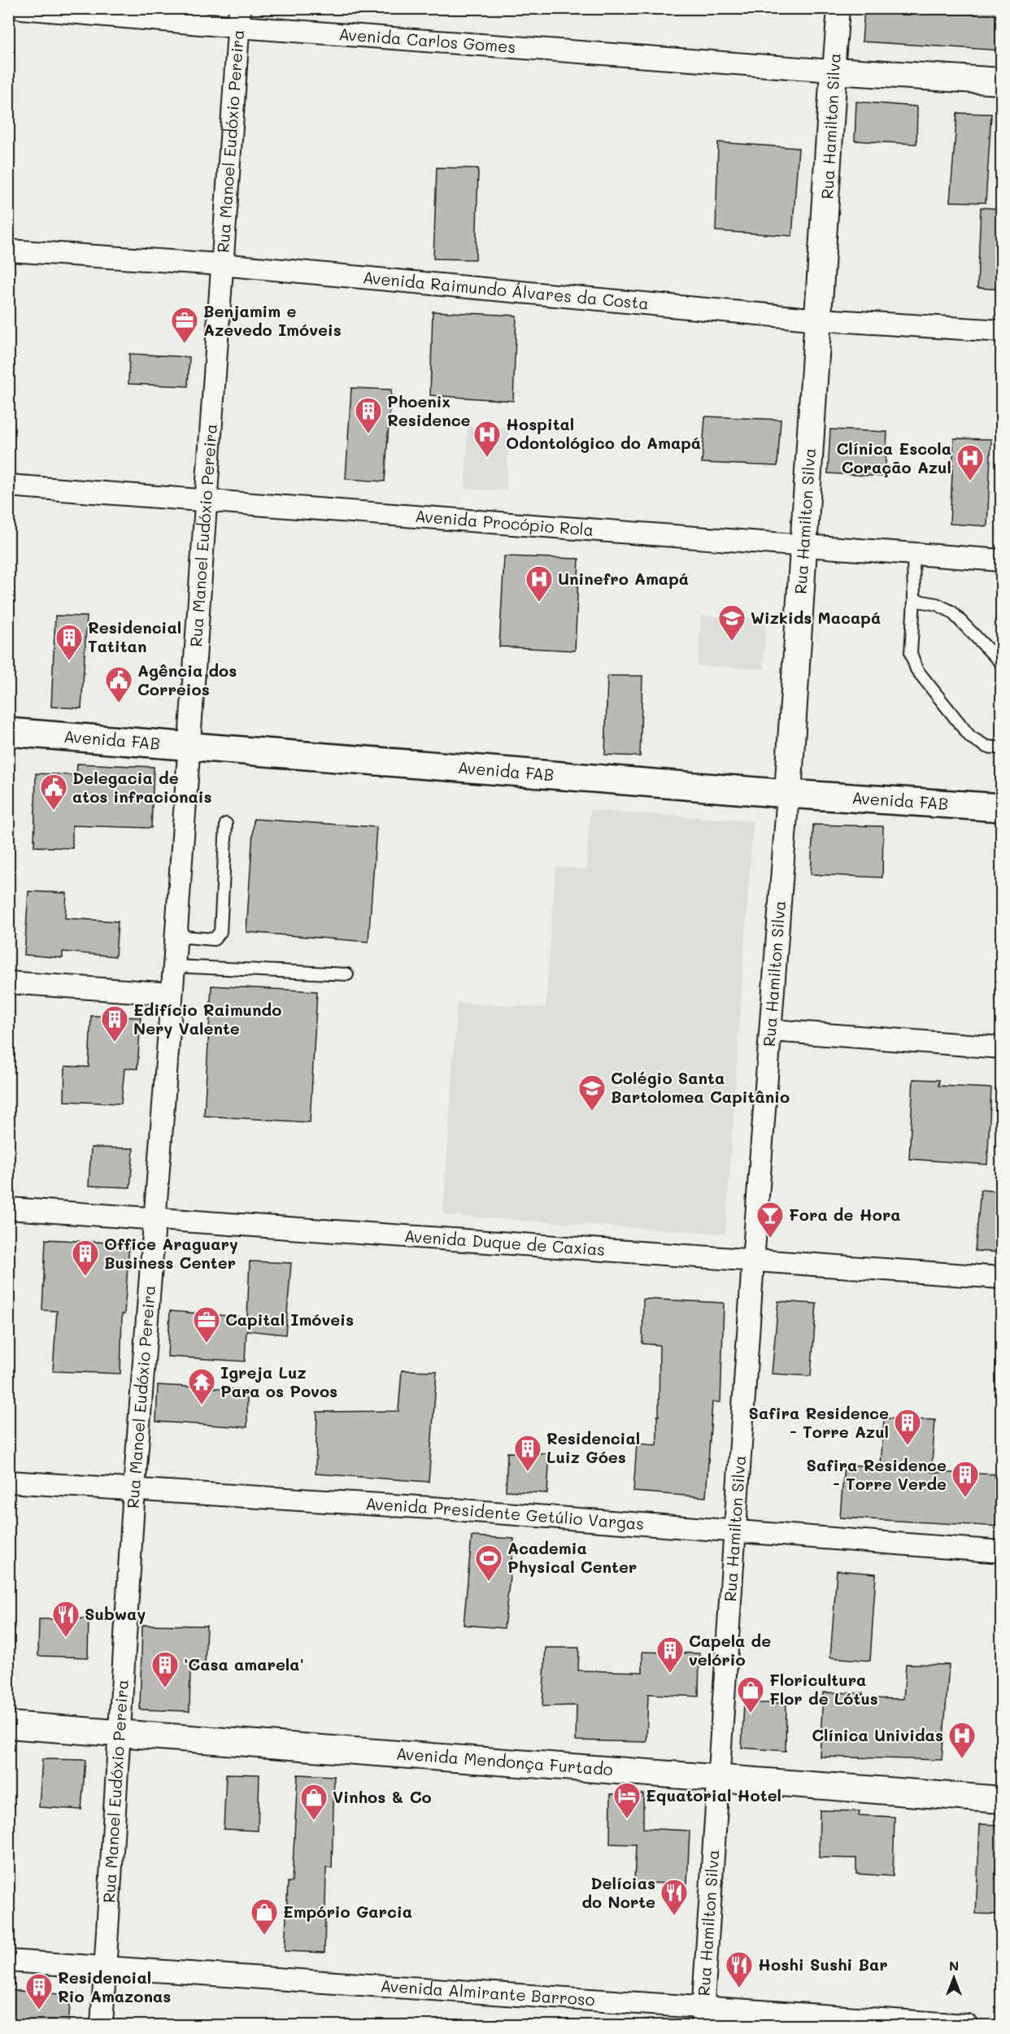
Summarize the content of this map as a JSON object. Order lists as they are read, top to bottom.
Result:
{
  "streets": {
    "main road": ["Avenida FAB"],
    "street": [
      "Avenida Carlos Gomes",
      "Rua Hamilton Silva",
      "Rua Manoel Eudóxio Pereira",
      "Avenida Raimundo Álvares da Costa",
      "Avenida Procópio Rola",
      "Avenida Duque de Caxias",
      "Avenida Presidente Getúlio Vargas",
      "Avenida Mendonça Furtado",
      "Avenida Almirante Barroso"
    ]
  },
  "crossings": [
    ["Avenida Carlos Gomes", "Rua Hamilton Silva"],
    ["Avenida Carlos Gomes", "Rua Manoel Eudóxio Pereira"],
    ["Rua Hamilton Silva", "Avenida Raimundo Álvares da Costa"],
    ["Rua Hamilton Silva", "Avenida Procópio Rola"],
    ["Rua Hamilton Silva", "Avenida FAB"],
    ["Rua Hamilton Silva", "Avenida Duque de Caxias"],
    ["Rua Hamilton Silva", "Avenida Presidente Getúlio Vargas"],
    ["Rua Hamilton Silva", "Avenida Mendonça Furtado"],
    ["Rua Hamilton Silva", "Avenida Almirante Barroso"],
    ["Rua Manoel Eudóxio Pereira", "Avenida Raimundo Álvares da Costa"],
    ["Rua Manoel Eudóxio Pereira", "Avenida Procópio Rola"],
    ["Rua Manoel Eudóxio Pereira", "Avenida FAB"],
    ["Rua Manoel Eudóxio Pereira", "Avenida Duque de Caxias"],
    ["Rua Manoel Eudóxio Pereira", "Avenida Presidente Getúlio Vargas"],
    ["Rua Manoel Eudóxio Pereira", "Avenida Mendonça Furtado"],
    ["Rua Manoel Eudóxio Pereira", "Avenida Almirante Barroso"]
  ],
  "places": {
    "office": ["Benjamim e Azevedo Imóveis", "Capital Imóveis"],
    "building": [
      "Phoenix Residence",
      "Residencial Tatitan",
      "Edifício Raimundo Nery Valente",
      "Office Araguary Business Center",
      "Safira Residence - Torre Azul",
      "Residencial Luiz Góes",
      "Safira Residence - Torre Verde",
      "Capela de velório",
      "'Casa amarela'",
      "Residencial Rio Amazonas"
    ],
    "hospital": [
      "Hospital Odontológico do Amapá",
      "Clínica Escola Coração Azul",
      "Uninefro Amapá",
      "Clínica Unividas"
    ],
    "school or university": ["Wizkids Macapá", "Colégio Santa Bartolomea Capitânio"],
    "public building": ["Agência dos Correios", "Delegacia de atos infracionais"],
    "bar": ["Fora de Hora"],
    "temple": ["Igreja Luz Para os Povos"],
    "sports": ["Academia Physical Center"],
    "restaurant": ["Subway", "Delícias do Norte", "Hoshi Sushi Bar"],
    "shop": ["Floricultura Flor de Lótus", "Vinhos & Co", "Empório Garcia"],
    "hotel": ["Equatorial Hotel"]
  },
  "north": "top"
}
